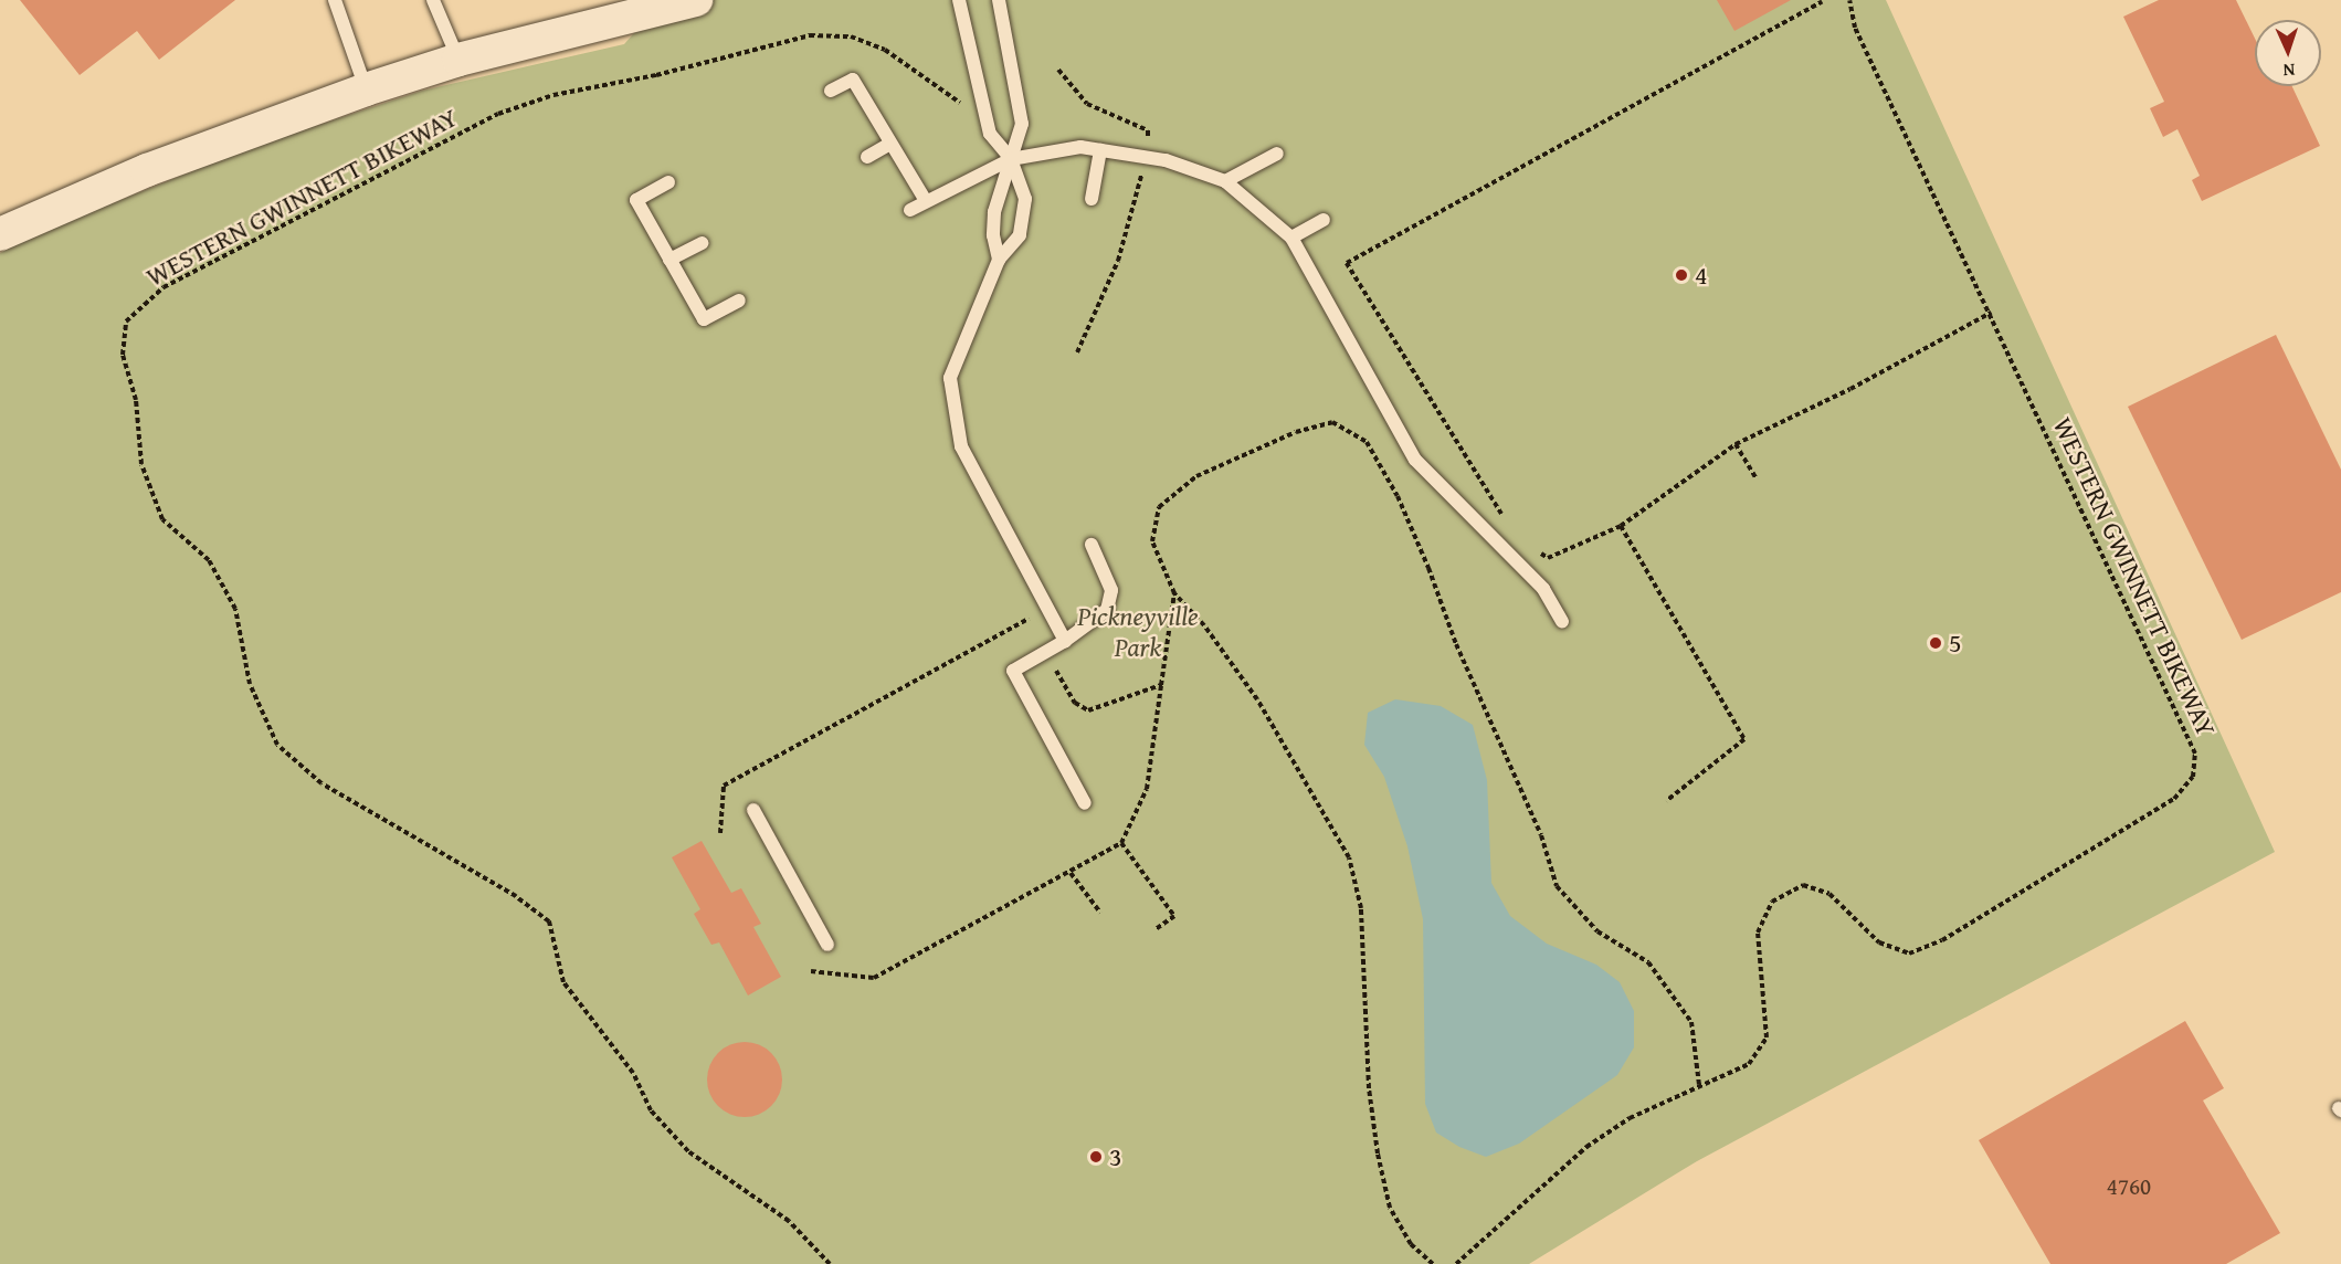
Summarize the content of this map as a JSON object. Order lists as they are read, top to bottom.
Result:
{
  "streets": {
    "path": ["WESTERN GWINNETT BIKEWAY"]
  },
  "parks": ["Pickneyville Park"],
  "places": ["4", "5", "3"],
  "house_numbers": ["4760"],
  "north": "bottom"
}
